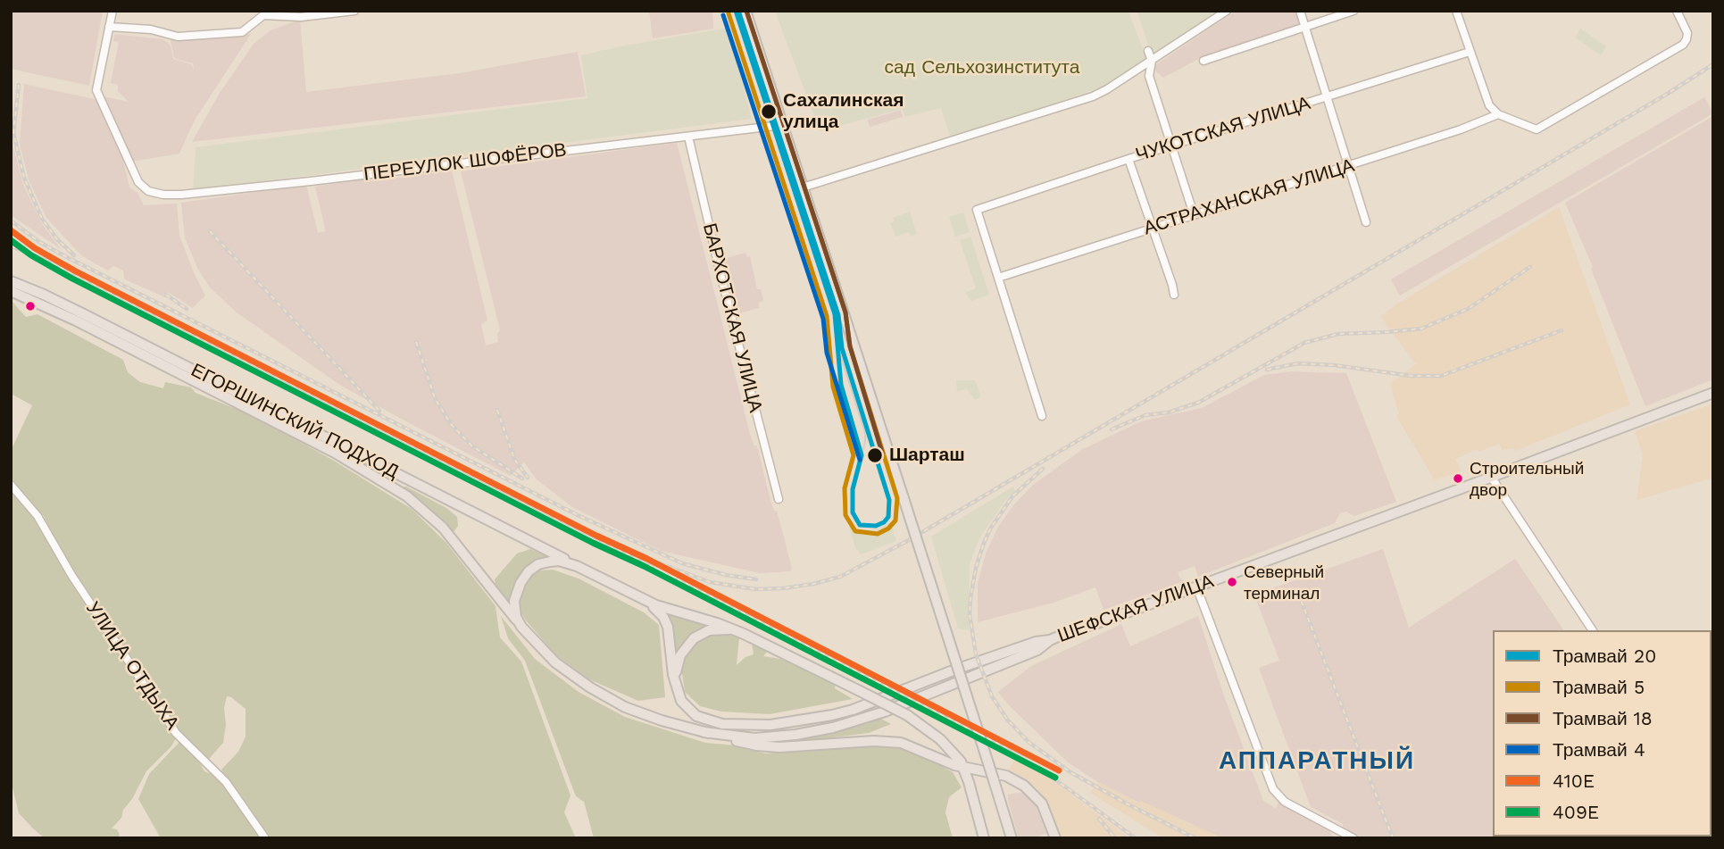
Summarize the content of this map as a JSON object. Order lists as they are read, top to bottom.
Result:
{
  "streets": {
    "main road": ["ЕГОРШИНСКИЙ ПОДХОД", "ШЕФСКАЯ УЛИЦА"],
    "street": [
      "ЧУКОТСКАЯ УЛИЦА",
      "ПЕРЕУЛОК ШОФЁРОВ",
      "АСТРАХАНСКАЯ УЛИЦА",
      "БАРХОТСКАЯ УЛИЦА",
      "УЛИЦА ОТДЫХА"
    ]
  },
  "crossings": [
    ["ЧУКОТСКАЯ УЛИЦА", "АСТРАХАНСКАЯ УЛИЦА"],
    ["ПЕРЕУЛОК ШОФЁРОВ", "БАРХОТСКАЯ УЛИЦА"]
  ],
  "districts": ["АППАРАТНЫЙ"],
  "parks": ["сад Сельхозинститута"],
  "places": [
    "Сахалинская улица",
    "Шарташ",
    "Строительный двор",
    "Северный терминал"
  ],
  "lines": [
    "tram line 20",
    "tram line 5",
    "tram line 18",
    "tram line 4",
    "transit line 410E",
    "transit line 409E"
  ],
  "legend": [
    "Трамвай 20",
    "Трамвай 5",
    "Трамвай 18",
    "Трамвай 4",
    "410E",
    "409E"
  ]
}
